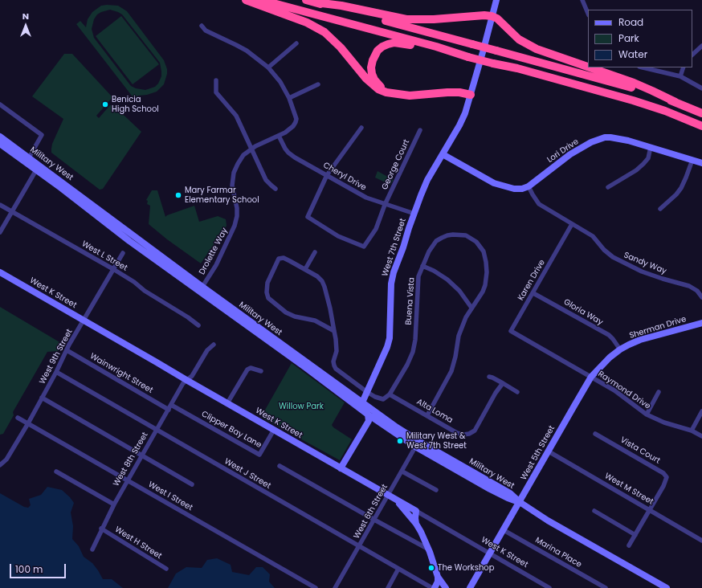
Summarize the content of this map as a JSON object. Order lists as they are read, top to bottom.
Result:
{
  "streets": {
    "street": [
      "Lori Drive",
      "Military West",
      "George Court",
      "Cheryl Drive",
      "West 7th Street",
      "Drolette Way",
      "West L Street",
      "Sandy Way",
      "Karen Drive",
      "West K Street",
      "Buena Vista",
      "Gloria Way",
      "Sherman Drive",
      "West 9th Street",
      "Wainwright Street",
      "Raymond Drive",
      "Alta Loma",
      "Clipper Bay Lane",
      "Vista Court",
      "West 5th Street",
      "West 8th Street",
      "West J Street",
      "West M Street",
      "West I Street",
      "West 6th Street",
      "West H Street",
      "Marina Place"
    ]
  },
  "crossings": [
    ["Lori Drive", "West 7th Street"],
    ["Lori Drive", "Sandy Way"],
    ["Military West", "West 7th Street"],
    ["Military West", "Drolette Way"],
    ["Military West", "West 5th Street"],
    ["Military West", "West 6th Street"],
    ["George Court", "Cheryl Drive"],
    ["Cheryl Drive", "West 7th Street"],
    ["Cheryl Drive", "Drolette Way"],
    ["West L Street", "West 9th Street"],
    ["Sandy Way", "Karen Drive"],
    ["Karen Drive", "Gloria Way"],
    ["Karen Drive", "Raymond Drive"],
    ["West K Street", "West 9th Street"],
    ["West K Street", "Clipper Bay Lane"],
    ["West K Street", "West 5th Street"],
    ["West K Street", "West 8th Street"],
    ["West K Street", "West 6th Street"],
    ["Buena Vista", "Alta Loma"],
    ["Gloria Way", "Sherman Drive"],
    ["Sherman Drive", "Raymond Drive"],
    ["Sherman Drive", "West 5th Street"],
    ["West 9th Street", "Wainwright Street"],
    ["West 9th Street", "West J Street"],
    ["West 9th Street", "West I Street"],
    ["Wainwright Street", "West 8th Street"],
    ["Raymond Drive", "West 5th Street"],
    ["Clipper Bay Lane", "West 8th Street"],
    ["Vista Court", "West M Street"],
    ["West 5th Street", "West M Street"],
    ["West 5th Street", "Marina Place"],
    ["West 8th Street", "West J Street"],
    ["West 8th Street", "West I Street"],
    ["West 8th Street", "West H Street"],
    ["West J Street", "West 6th Street"]
  ],
  "parks": ["Willow Park"],
  "places": [
    "Benicia High School",
    "Mary Farmar Elementary School",
    "Military West & West 7th Street",
    "The Workshop"
  ],
  "legend": ["Road", "Park", "Water"],
  "scale_bar": "100 m",
  "north": "top"
}
